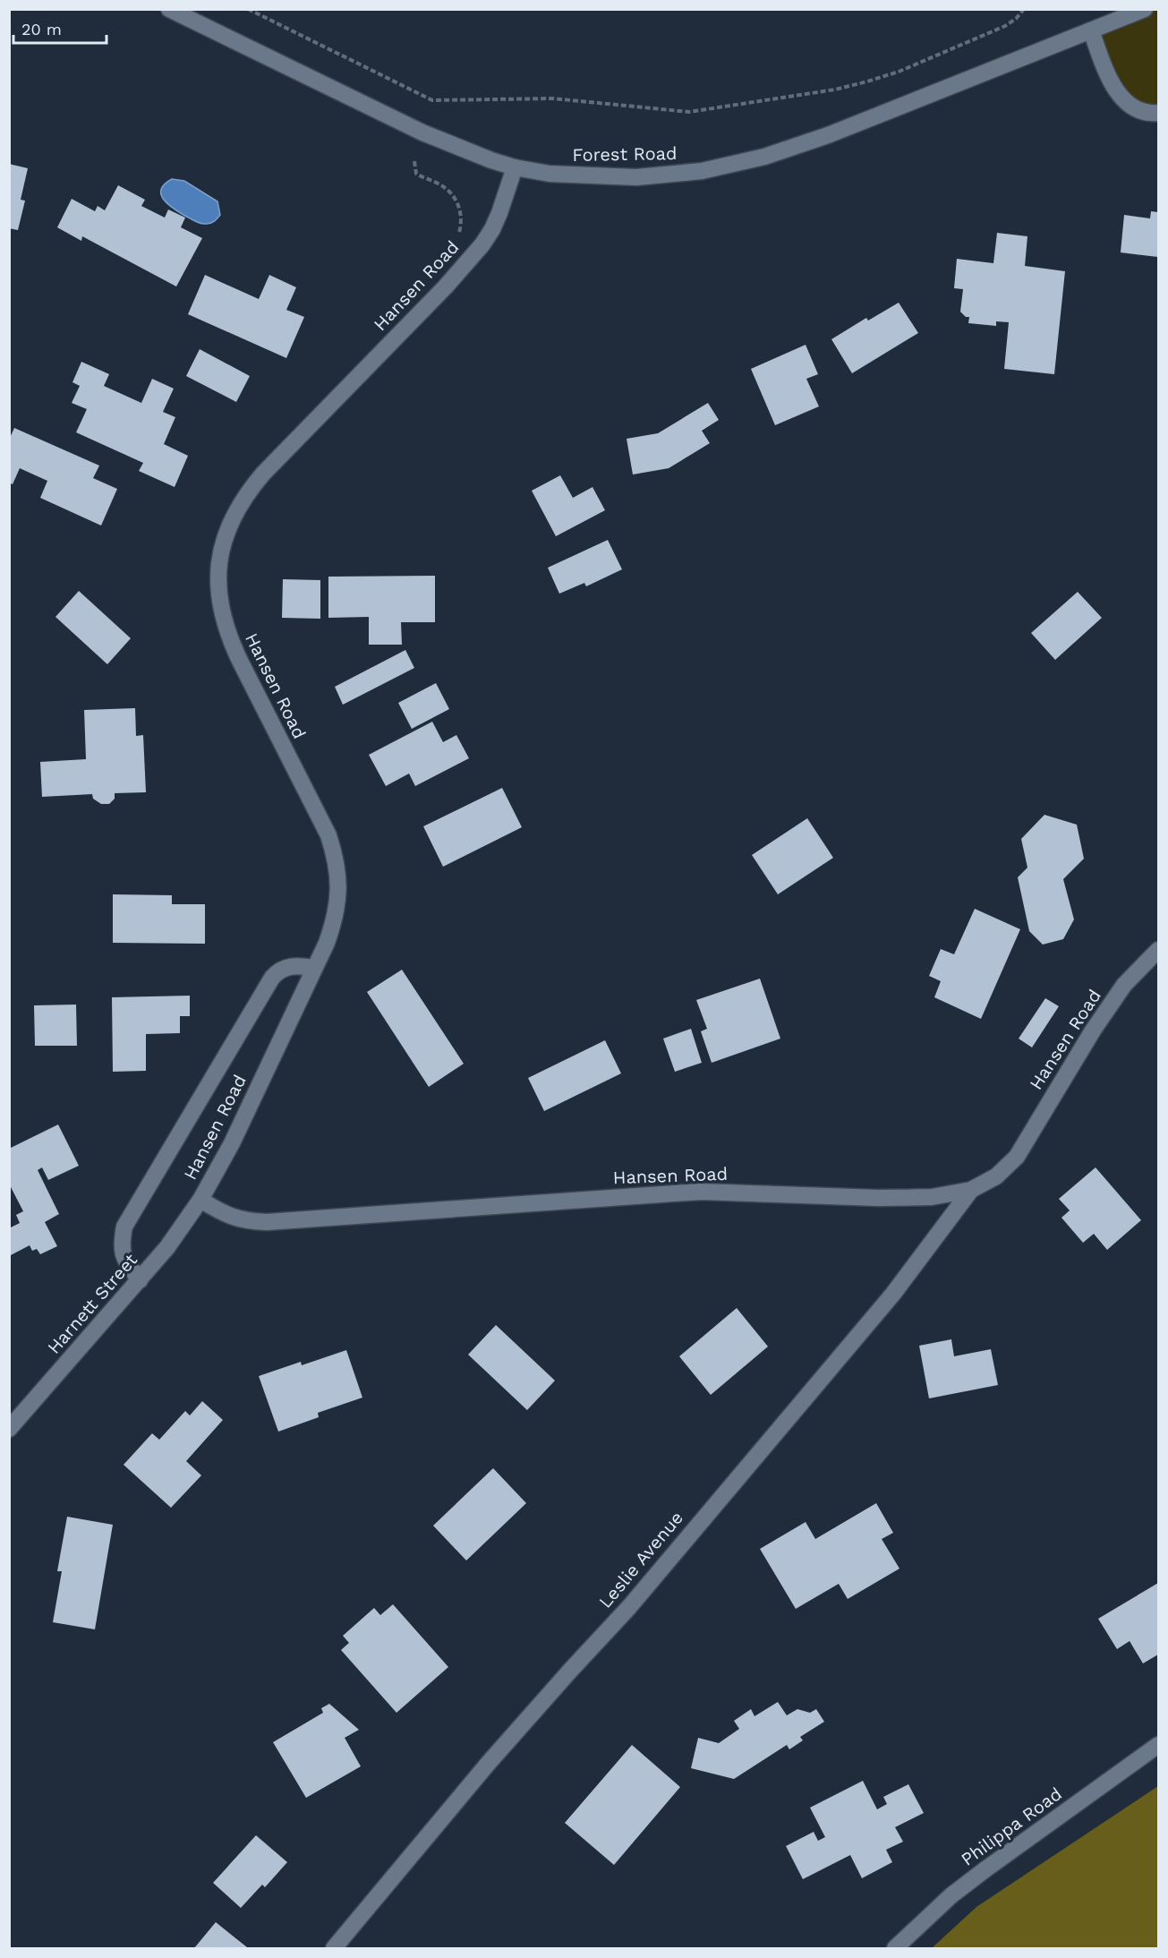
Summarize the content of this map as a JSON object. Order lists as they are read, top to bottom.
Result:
{
  "streets": {
    "street": [
      "Forest Road",
      "Hansen Road",
      "Harnett Street",
      "Leslie Avenue",
      "Philippa Road"
    ]
  },
  "crossings": [
    ["Forest Road", "Hansen Road"],
    ["Hansen Road", "Harnett Street"],
    ["Hansen Road", "Leslie Avenue"]
  ],
  "scale_bar": "20 m"
}
